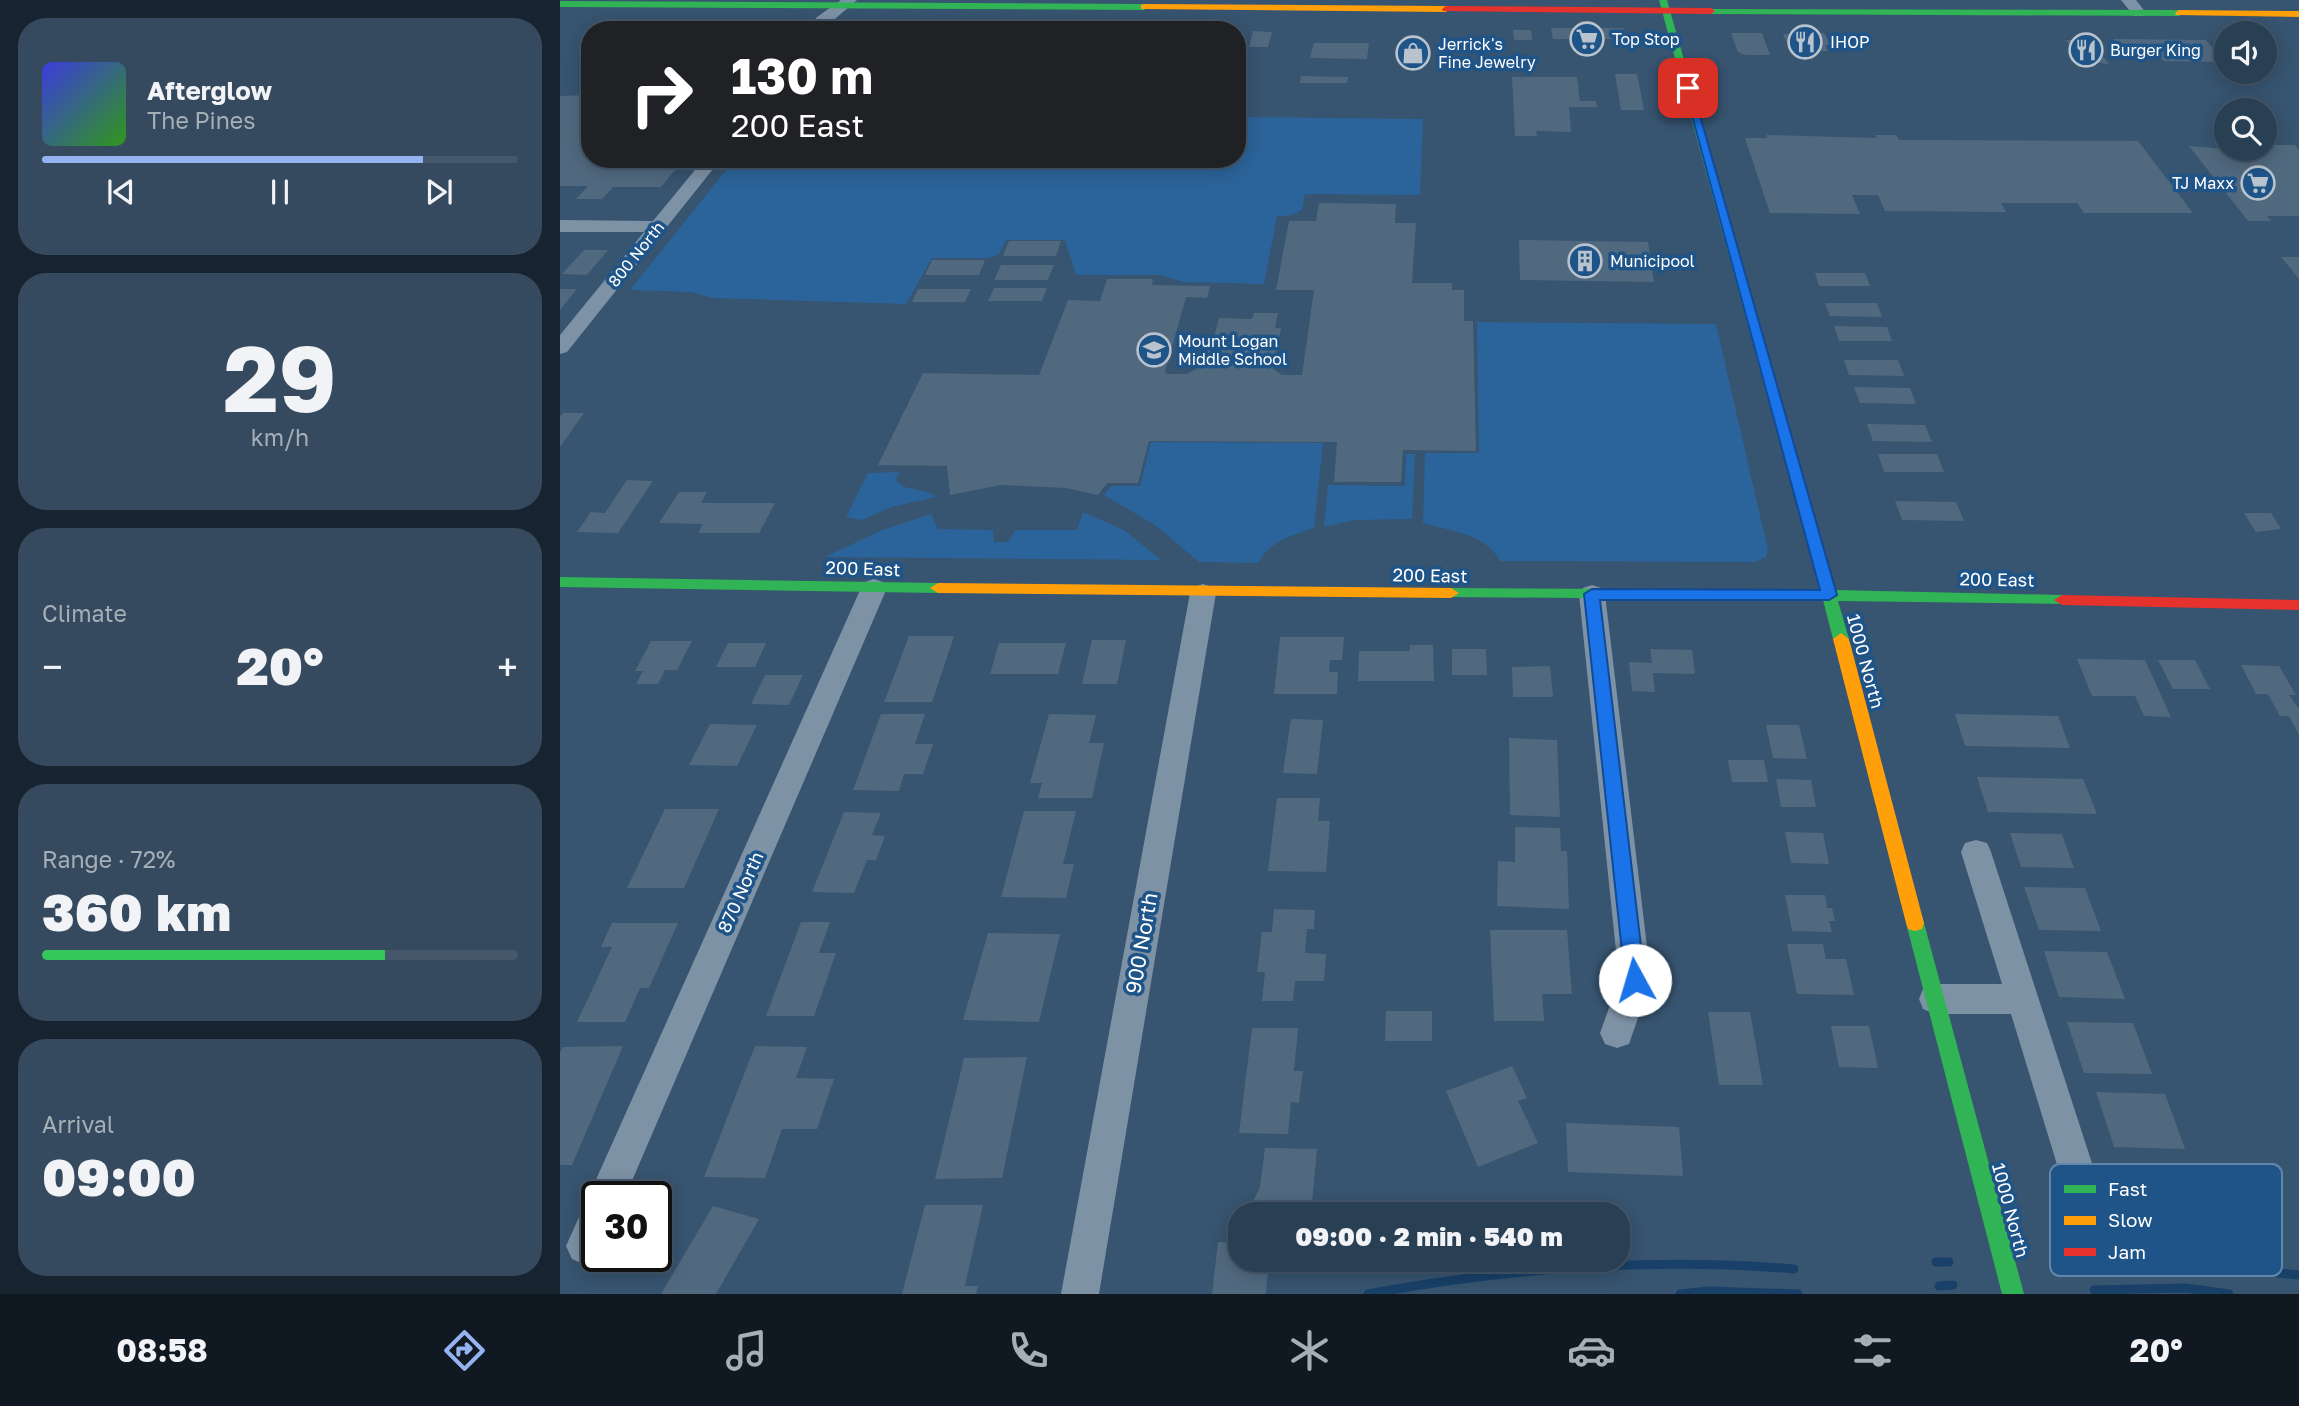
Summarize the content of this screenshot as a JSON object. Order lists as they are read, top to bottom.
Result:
{
  "streets": {
    "main road": ["200 East", "1000 North"],
    "street": ["800 North", "870 North", "900 North"]
  },
  "crossings": [
    ["200 East", "1000 North"],
    ["200 East", "870 North"],
    ["200 East", "900 North"]
  ],
  "places": {
    "supermarket": ["Top Stop", "TJ Maxx"],
    "restaurant": ["IHOP", "Burger King"],
    "shop": ["Jerrick's Fine Jewelry"],
    "building": ["Municipool"],
    "school or university": ["Mount Logan Middle School"]
  },
  "legend": ["Fast", "Slow", "Jam"],
  "page": {
    "turn": ["130 m", "200 East"],
    "song": ["Afterglow", "The Pines"],
    "tile": [
      ["29", "km/h"],
      "Climate",
      ["Range · 72%", "360 km"],
      ["Arrival", "09:00"]
    ],
    "heat": ["−", "20°", "+"],
    "limit": "30",
    "trip": "09:00 · 2 min · 540 m",
    "tabs": ["08:58", "20°"]
  }
}
